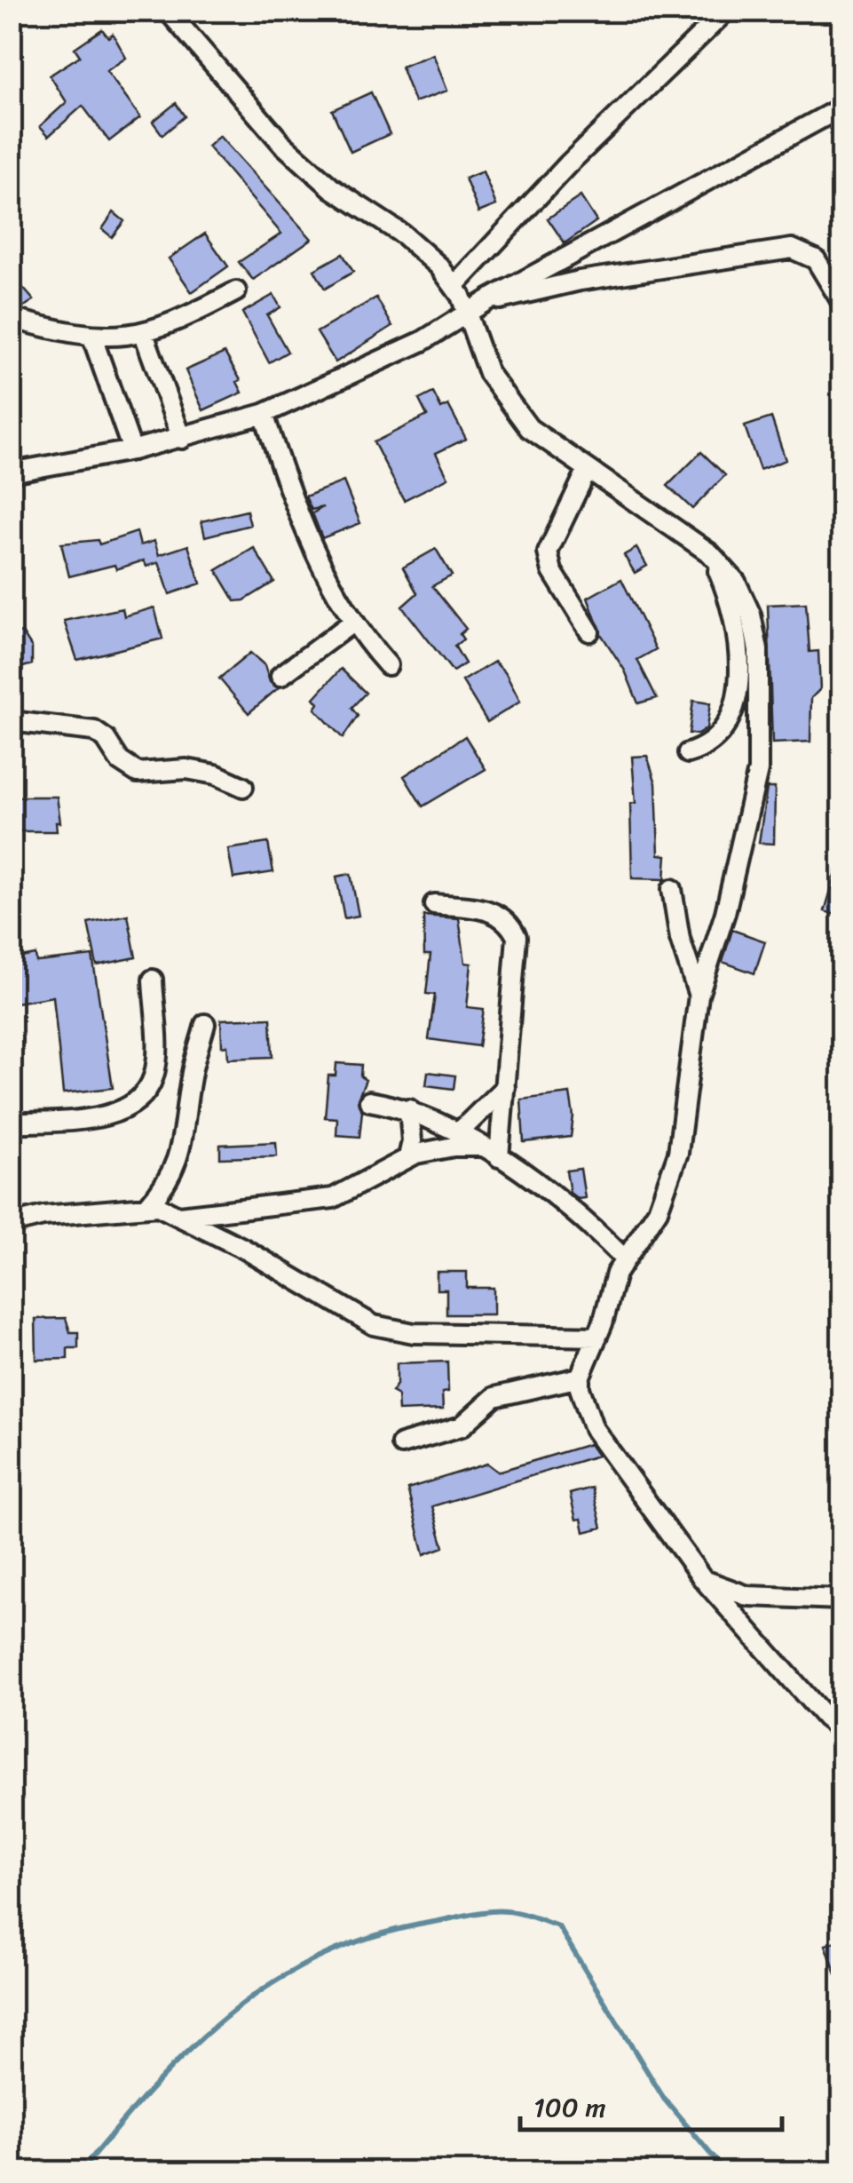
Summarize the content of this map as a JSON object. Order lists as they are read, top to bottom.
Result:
{
  "scale_bar": "100 m"
}
